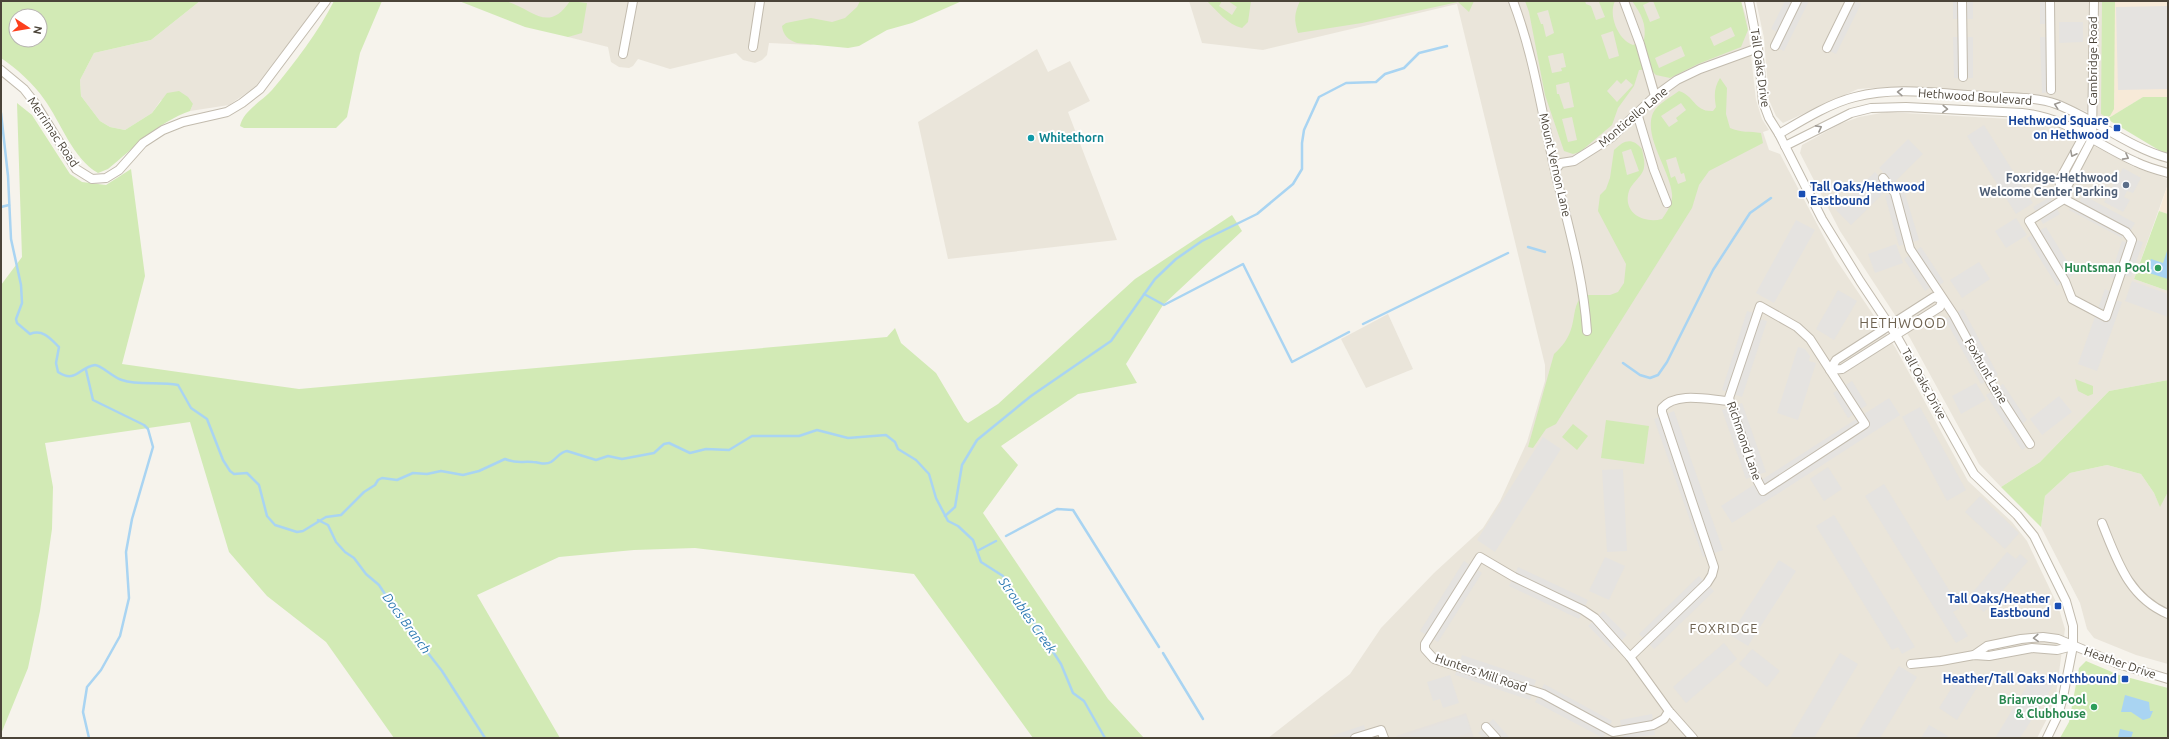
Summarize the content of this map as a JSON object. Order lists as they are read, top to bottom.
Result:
{
  "streets": {
    "street": [
      "Cambridge Road",
      "Tall Oaks Drive",
      "Hethwood Boulevard",
      "Monticello Lane",
      "Merrimac Road",
      "Mount Vernon Lane",
      "Foxhunt Lane",
      "Richmond Lane",
      "Heather Drive",
      "Hunters Mill Road"
    ]
  },
  "crossings": [
    ["Cambridge Road", "Hethwood Boulevard"],
    ["Tall Oaks Drive", "Hethwood Boulevard"],
    ["Tall Oaks Drive", "Monticello Lane"],
    ["Tall Oaks Drive", "Heather Drive"],
    ["Monticello Lane", "Mount Vernon Lane"]
  ],
  "districts": ["HETHWOOD", "FOXRIDGE"],
  "water": ["Stroubles Creek", "Docs Branch"],
  "places": {
    "transit": [
      "Hethwood Square on Hethwood",
      "Tall Oaks/Hethwood Eastbound",
      "Tall Oaks/Heather Eastbound",
      "Heather/Tall Oaks Northbound"
    ],
    "other": [
      "Whitethorn",
      "Foxridge-Hethwood Welcome Center Parking",
      "Huntsman Pool",
      "Briarwood Pool & Clubhouse"
    ]
  },
  "north": "right"
}
